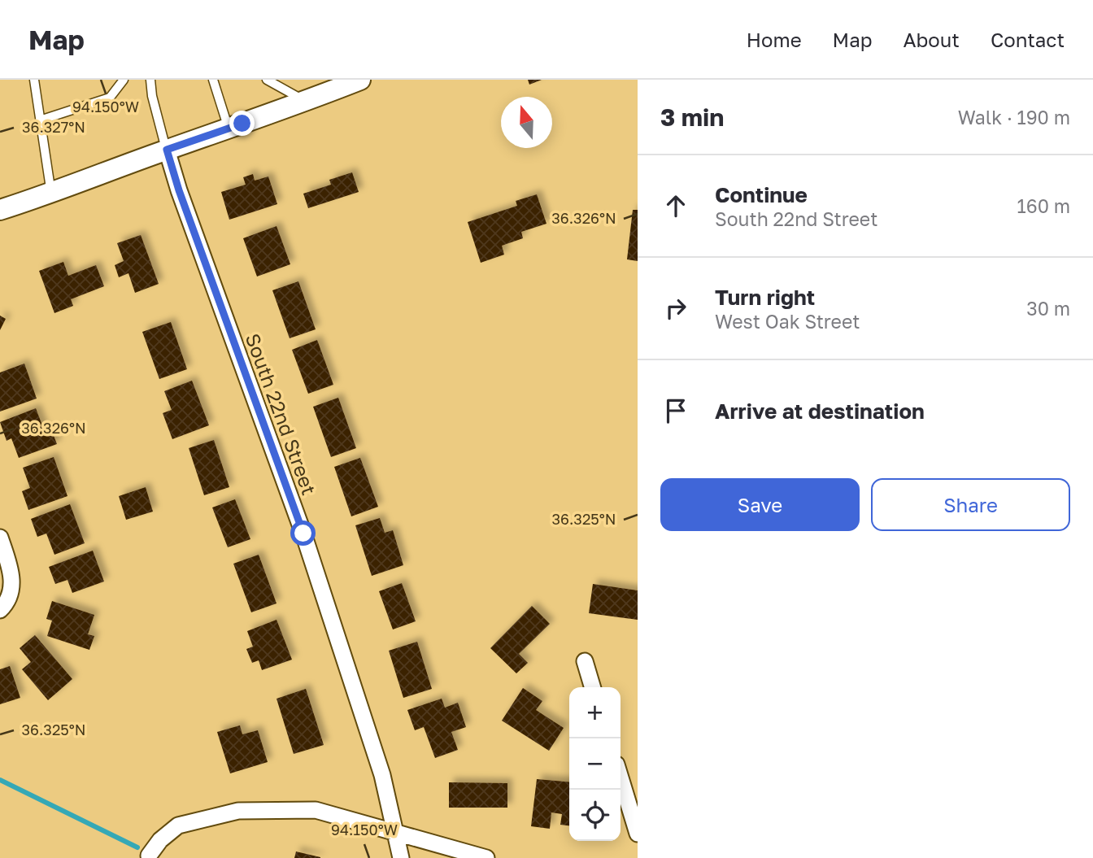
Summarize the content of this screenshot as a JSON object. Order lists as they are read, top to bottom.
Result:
{
  "streets": {
    "street": ["South 22nd Street"]
  },
  "north": "top",
  "page": {
    "header": "Map",
    "nav": [
      "Home",
      "Map",
      "About",
      "Contact"
    ],
    "heading": ["3 min", "Walk · 190 m"],
    "list": [
      ["Continue", "South 22nd Street", "160 m"],
      ["Turn right", "West Oak Street", "30 m"],
      "Arrive at destination"
    ],
    "buttons": ["Save", "Share"],
    "map_buttons": ["+", "−"]
  },
  "coordinates": [
    "94.150°W",
    "36.327°N",
    "36.326°N",
    "36.325°N"
  ]
}
